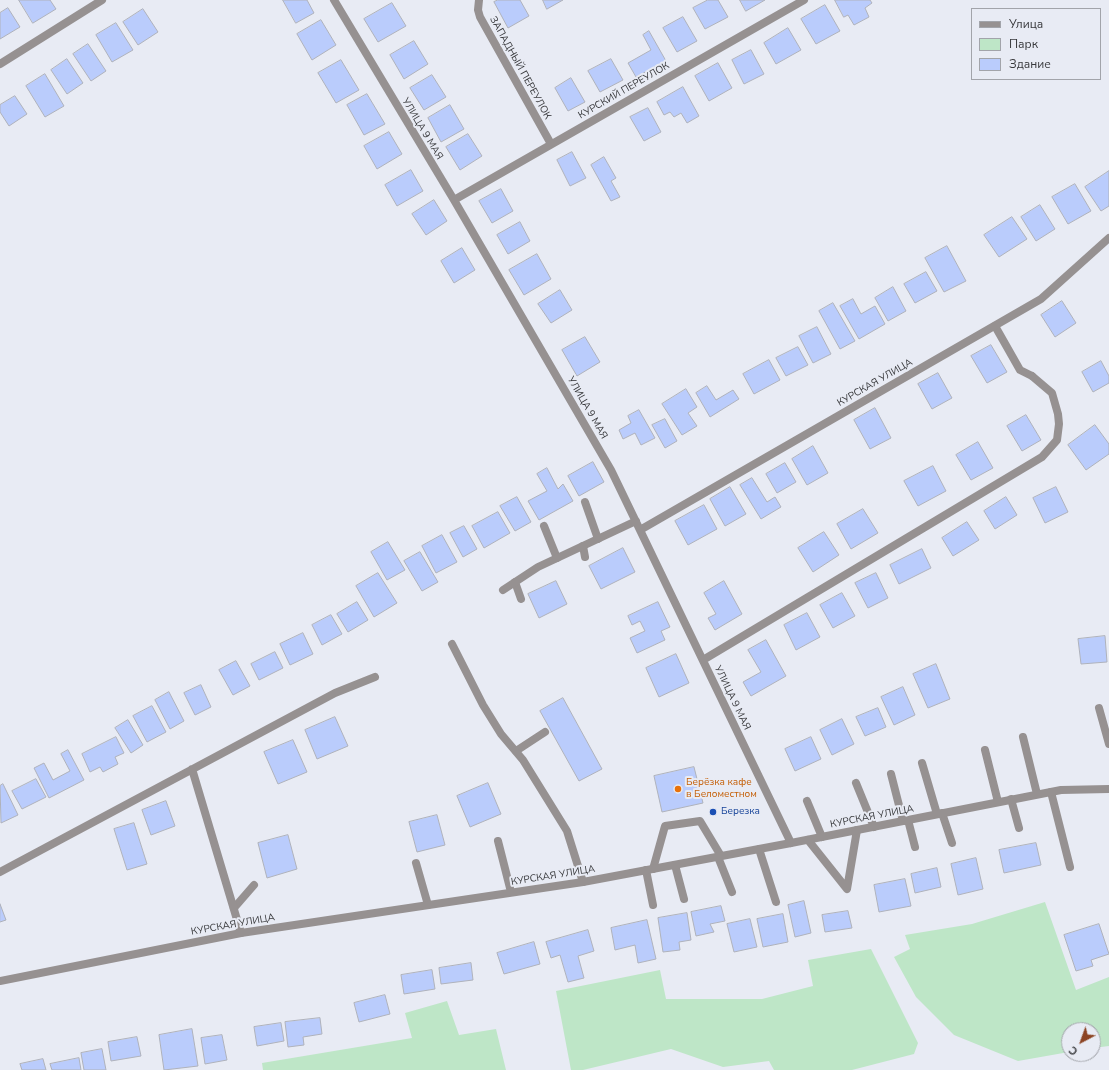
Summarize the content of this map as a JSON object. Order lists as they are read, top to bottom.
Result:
{
  "streets": {
    "street": [
      "ЗАПАДНЫЙ ПЕРЕУЛОК",
      "КУРСКИЙ ПЕРЕУЛОК",
      "УЛИЦА 9 МАЯ",
      "КУРСКАЯ УЛИЦА"
    ]
  },
  "crossings": [
    ["ЗАПАДНЫЙ ПЕРЕУЛОК", "КУРСКИЙ ПЕРЕУЛОК"],
    ["КУРСКИЙ ПЕРЕУЛОК", "УЛИЦА 9 МАЯ"],
    ["УЛИЦА 9 МАЯ", "КУРСКАЯ УЛИЦА"]
  ],
  "places": ["Берёзка кафе в Беломестном", "Березка"],
  "legend": ["Улица", "Парк", "Здание"],
  "north": "bottom left"
}
